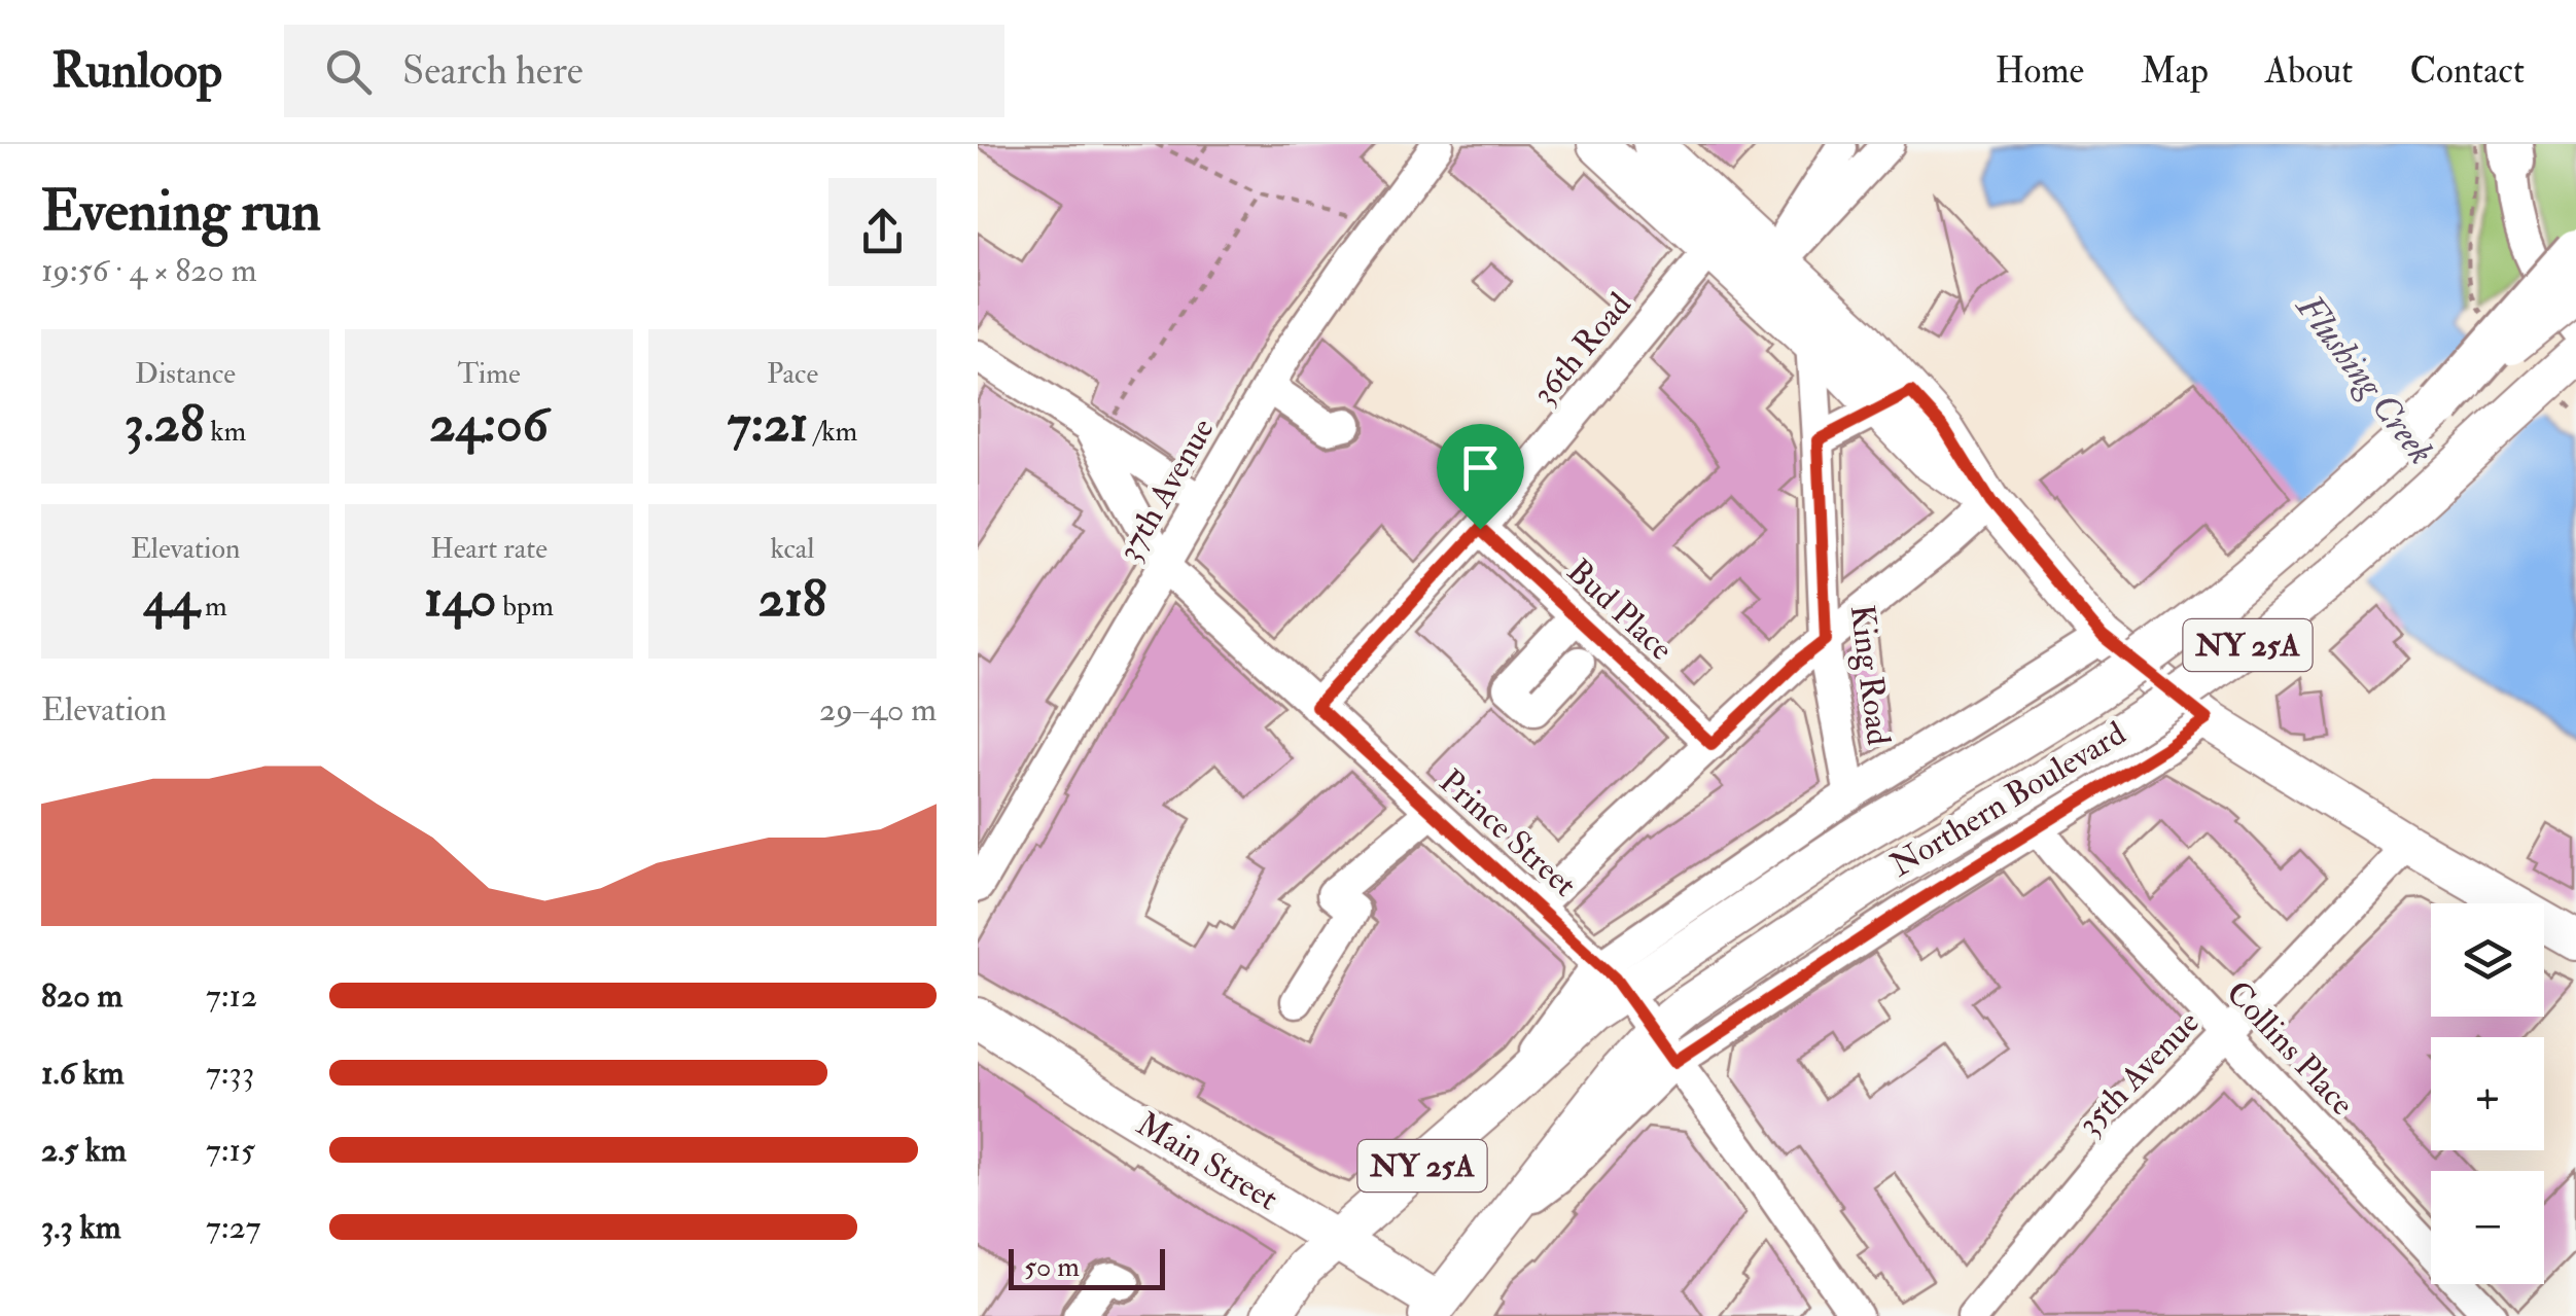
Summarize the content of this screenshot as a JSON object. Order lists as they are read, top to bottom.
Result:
{
  "streets": {
    "main road": ["NY 25A", "Northern Boulevard", "Main Street"],
    "street": [
      "36th Road",
      "37th Avenue",
      "Bud Place",
      "King Road",
      "Prince Street",
      "Collins Place",
      "35th Avenue"
    ]
  },
  "crossings": [
    ["36th Road", "Bud Place"],
    ["36th Road", "Prince Street"],
    ["37th Avenue", "Prince Street"],
    ["King Road", "Northern Boulevard"],
    ["Northern Boulevard", "Prince Street"],
    ["Northern Boulevard", "Collins Place"],
    ["Northern Boulevard", "Main Street"],
    ["Collins Place", "35th Avenue"]
  ],
  "water": ["Flushing Creek"],
  "scale_bar": "50 m",
  "page": {
    "header": "Runloop",
    "search": "Search here",
    "nav": [
      "Home",
      "Map",
      "About",
      "Contact"
    ],
    "heading": ["Evening run", "19:56 · 4 × 820 m"],
    "stats": [
      ["Distance", "3.28 km"],
      ["Time", "24:06"],
      ["Pace", "7:21 /km"],
      ["Elevation", "44 m"],
      ["Heart rate", "140 bpm"],
      ["kcal", "218"]
    ],
    "chart": ["Elevation", "29–40 m"],
    "map_buttons": ["+", "−"],
    "list": [
      {
        "name": "820 m",
        "note": "7:12"
      },
      {
        "name": "1.6 km",
        "note": "7:33"
      },
      {
        "name": "2.5 km",
        "note": "7:15"
      },
      {
        "name": "3.3 km",
        "note": "7:27"
      }
    ],
    "scale": "50 m"
  }
}
